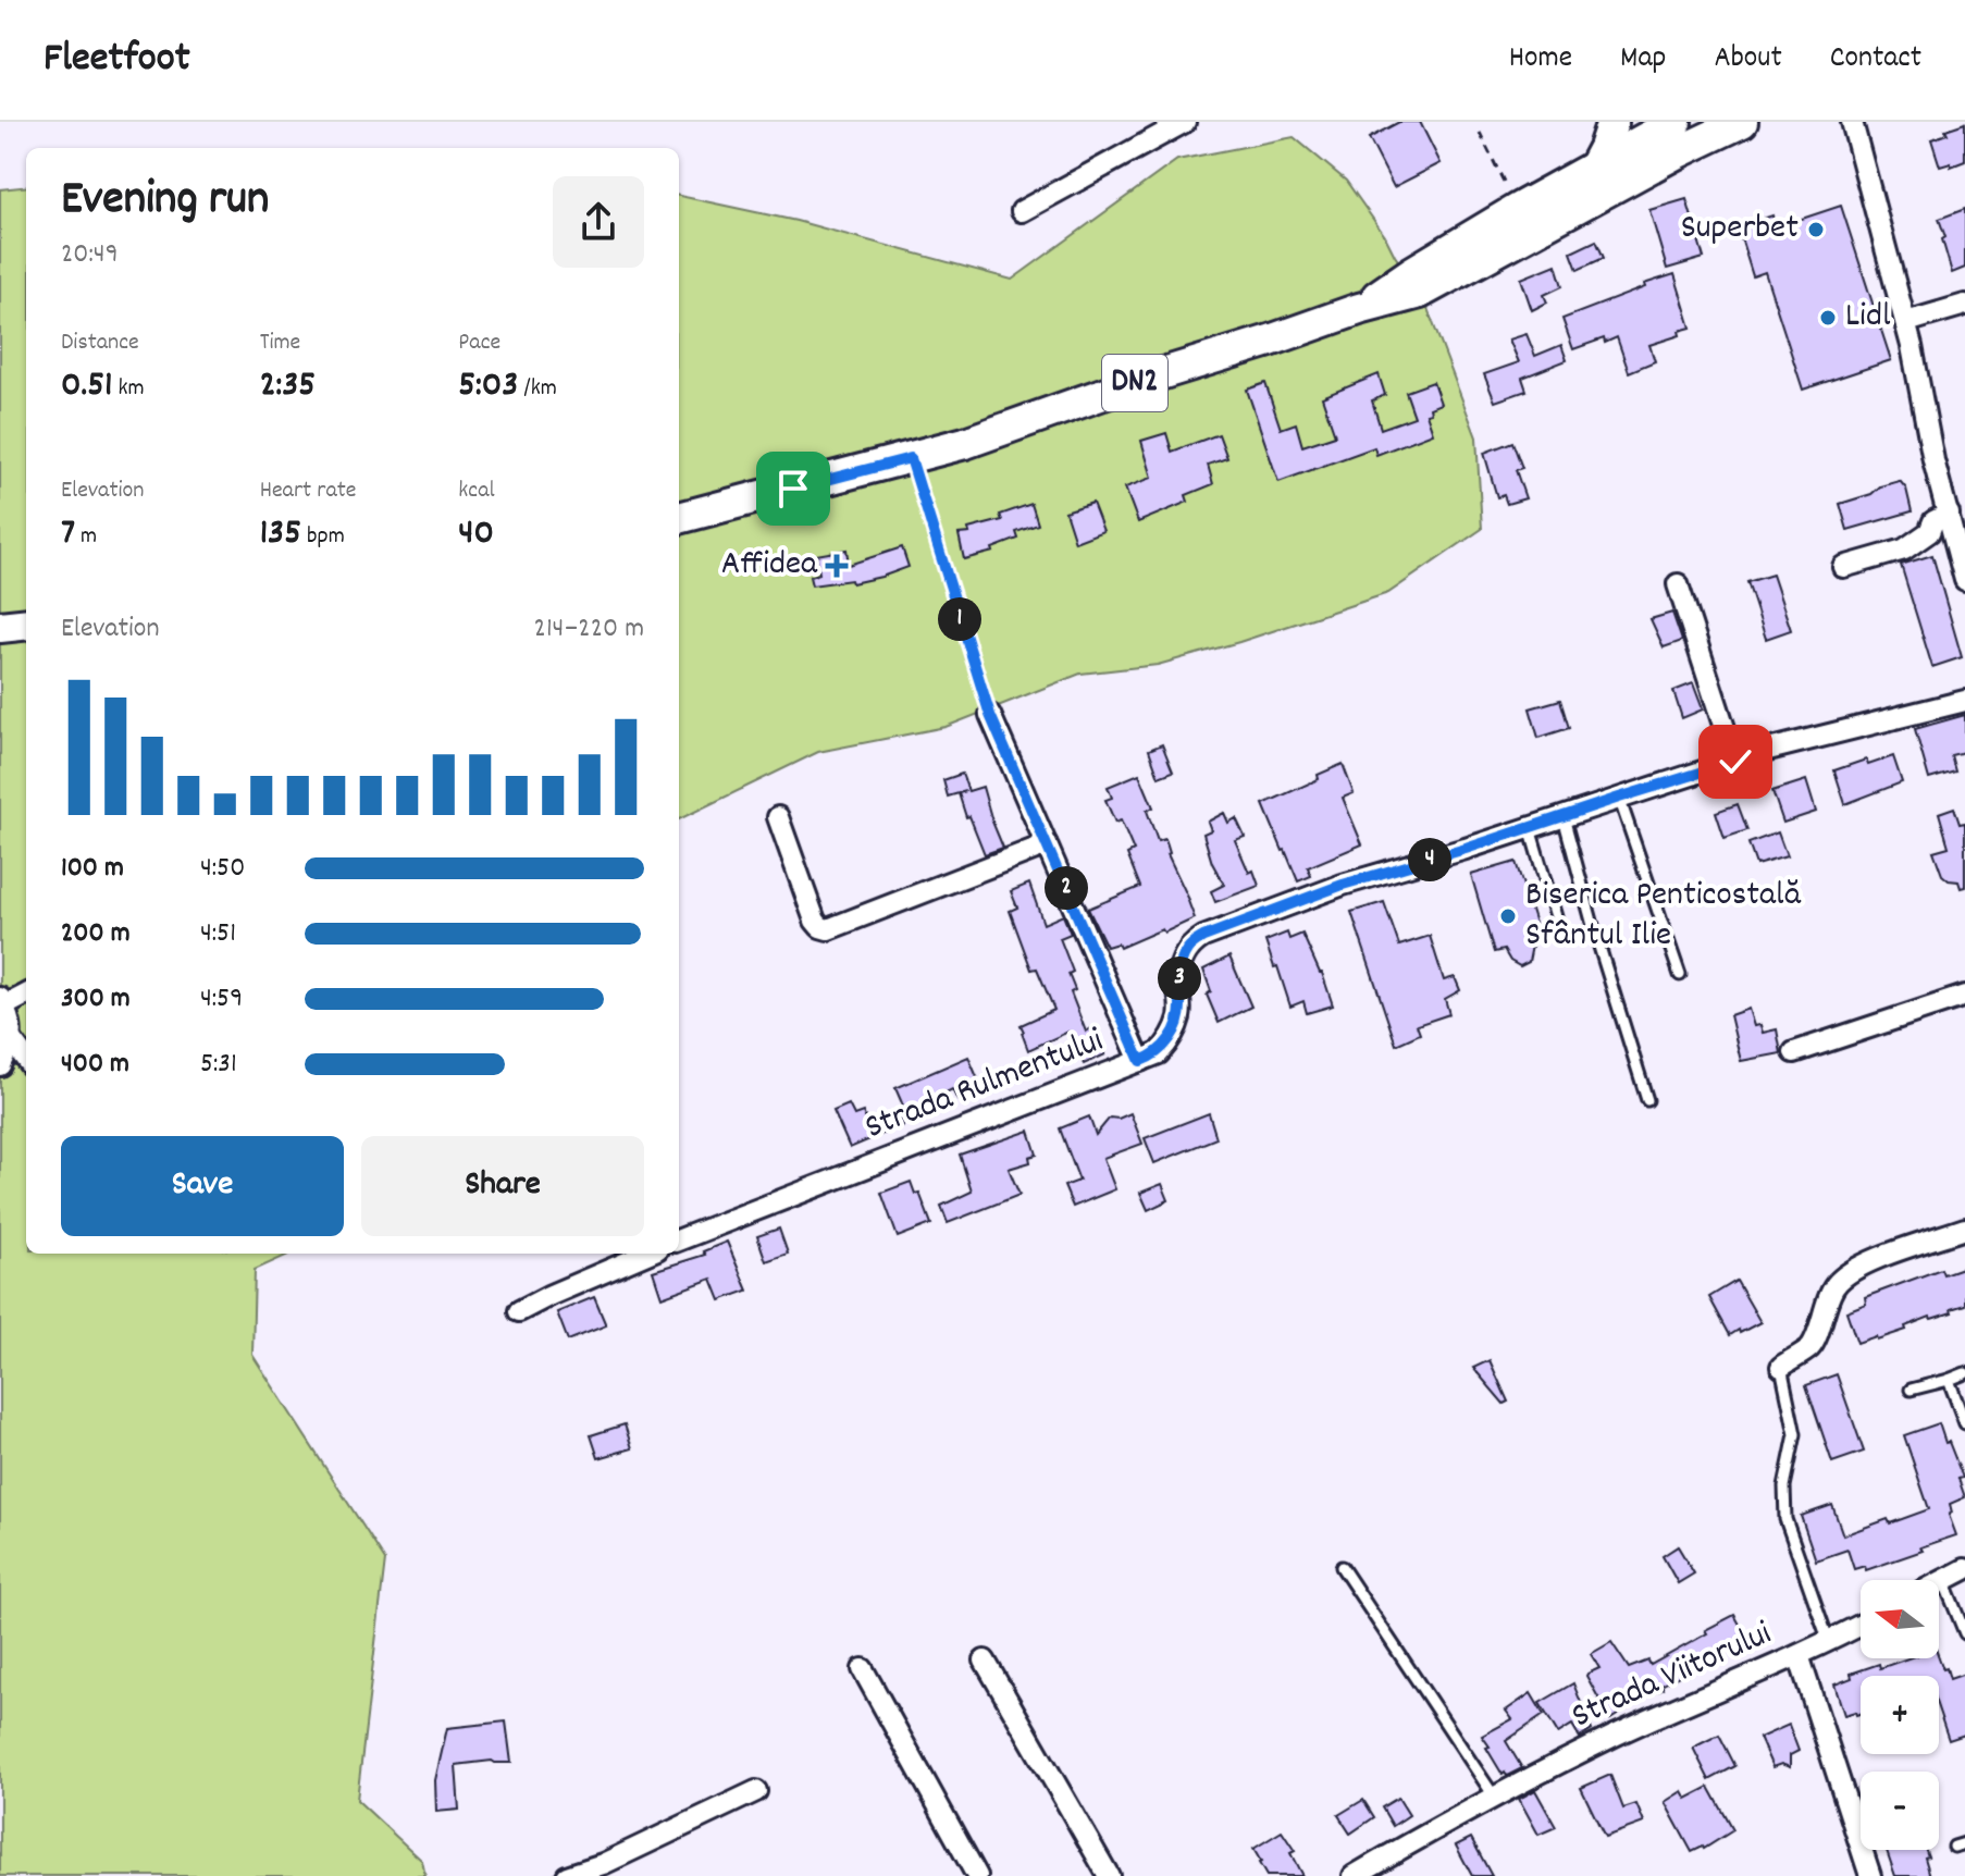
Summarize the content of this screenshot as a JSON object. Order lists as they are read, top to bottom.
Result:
{
  "streets": {
    "main road": ["DN2"],
    "street": ["Strada Rulmentului", "Strada Viitorului"]
  },
  "places": {
    "other": ["Superbet", "Lidl", "Biserica Penticostală Sfântul Ilie"],
    "health": ["Affidea"]
  },
  "north": "left",
  "page": {
    "header": "Fleetfoot",
    "nav": [
      "Home",
      "Map",
      "About",
      "Contact"
    ],
    "heading": ["Evening run", "20:49"],
    "stats": [
      ["Distance", "0.51 km"],
      ["Time", "2:35"],
      ["Pace", "5:03 /km"],
      ["Elevation", "7 m"],
      ["Heart rate", "135 bpm"],
      ["kcal", "40"]
    ],
    "chart": ["Elevation", "214–220 m"],
    "pins": [
      "1",
      "4",
      "2",
      "3"
    ],
    "list": [
      {
        "name": "100 m",
        "note": "4:50"
      },
      {
        "name": "200 m",
        "note": "4:51"
      },
      {
        "name": "300 m",
        "note": "4:59"
      },
      {
        "name": "400 m",
        "note": "5:31"
      }
    ],
    "buttons": ["Save", "Share"],
    "map_buttons": ["+", "−"]
  }
}
